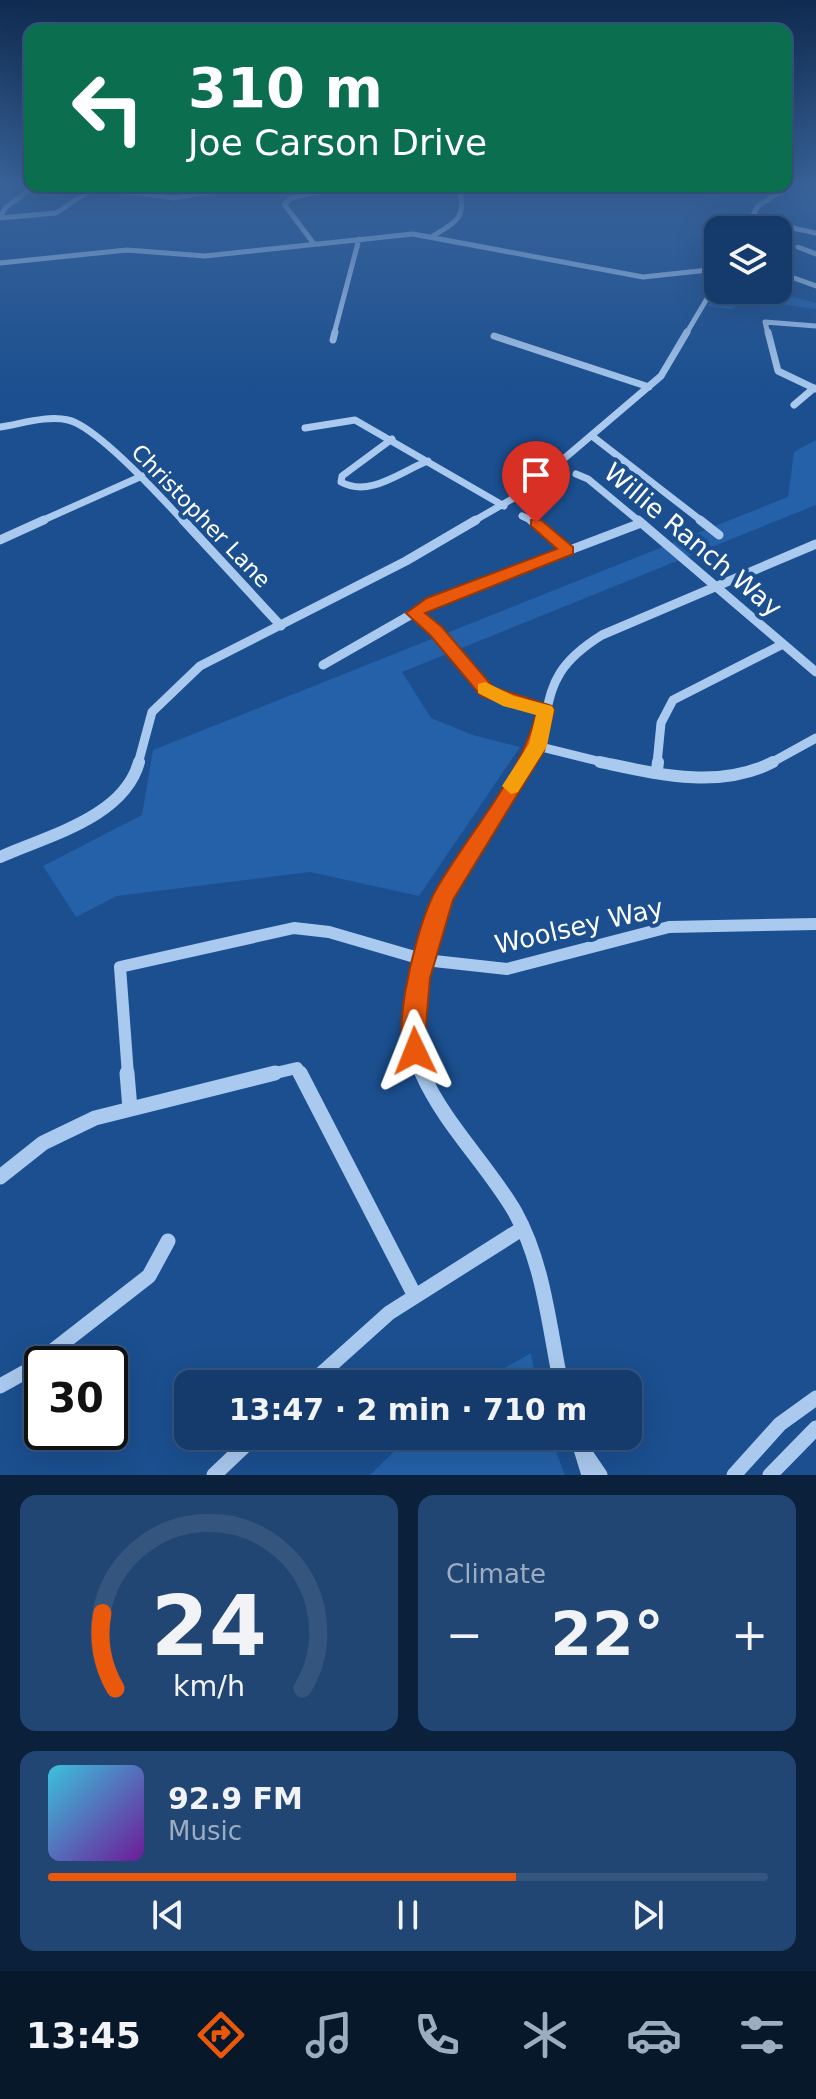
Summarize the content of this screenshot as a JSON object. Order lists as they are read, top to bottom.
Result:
{
  "streets": {
    "street": ["Christopher Lane", "Willie Ranch Way", "Woolsey Way"]
  },
  "page": {
    "turn": ["310 m", "Joe Carson Drive"],
    "limit": "30",
    "trip": "13:47 · 2 min · 710 m",
    "tile": "Climate",
    "heat": ["−", "22°", "+"],
    "song": ["92.9 FM", "Music"],
    "tabs": "13:45",
    "gauge": ["24", "km/h"]
  }
}
